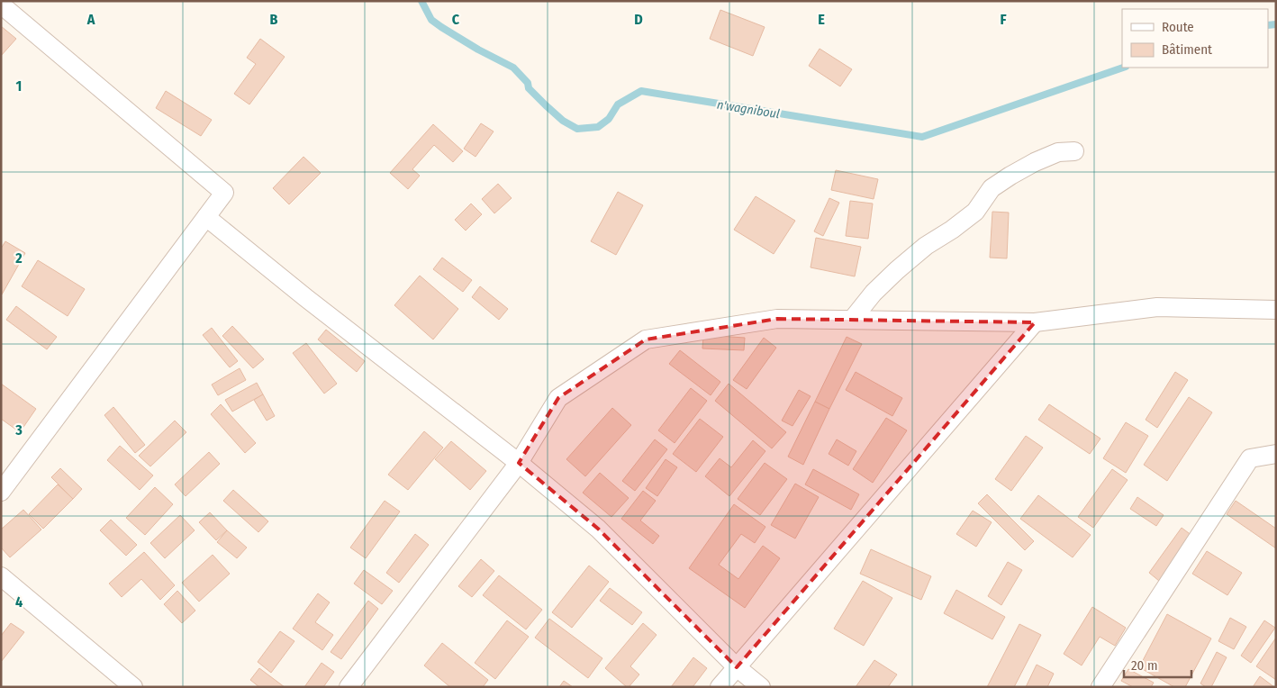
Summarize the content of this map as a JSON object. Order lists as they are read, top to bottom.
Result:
{
  "water": ["n'wagniboul"],
  "legend": ["Route", "Bâtiment"],
  "scale_bar": "20 m",
  "grid": {
    "columns": [
      "A",
      "B",
      "C",
      "D",
      "E",
      "F"
    ],
    "rows": [
      "1",
      "2",
      "3",
      "4"
    ]
  }
}
